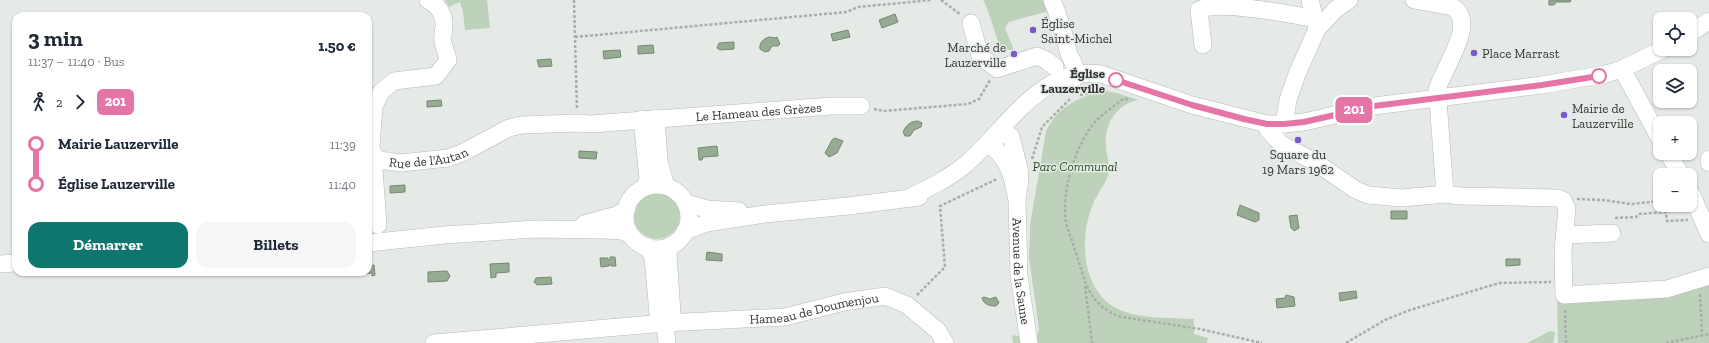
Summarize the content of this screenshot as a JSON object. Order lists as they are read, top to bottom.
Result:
{
  "streets": {
    "street": [
      "Le Hameau des Grèzes",
      "Rue de l'Autan",
      "Avenue de la Saune",
      "Hameau de Doumenjou"
    ]
  },
  "crossings": [
    ["Le Hameau des Grèzes", "Rue de l'Autan"]
  ],
  "parks": ["Parc Communal"],
  "places": [
    "Église Saint-Michel",
    "Place Marrast",
    "Marché de Lauzerville",
    "Église Lauzerville",
    "Mairie de Lauzerville",
    "Square du 19 Mars 1962"
  ],
  "lines": ["bus line 201"],
  "page": {
    "on_map": "201",
    "map_buttons": ["+", "−"],
    "heading": ["3 min", "11:37 – 11:40 · Bus", "1.50 €"],
    "legs": ["2", "201"],
    "list": [
      {
        "name": "Mairie Lauzerville",
        "value": "11:39"
      },
      {
        "name": "Église Lauzerville",
        "value": "11:40"
      }
    ],
    "buttons": ["Démarrer", "Billets"]
  }
}
